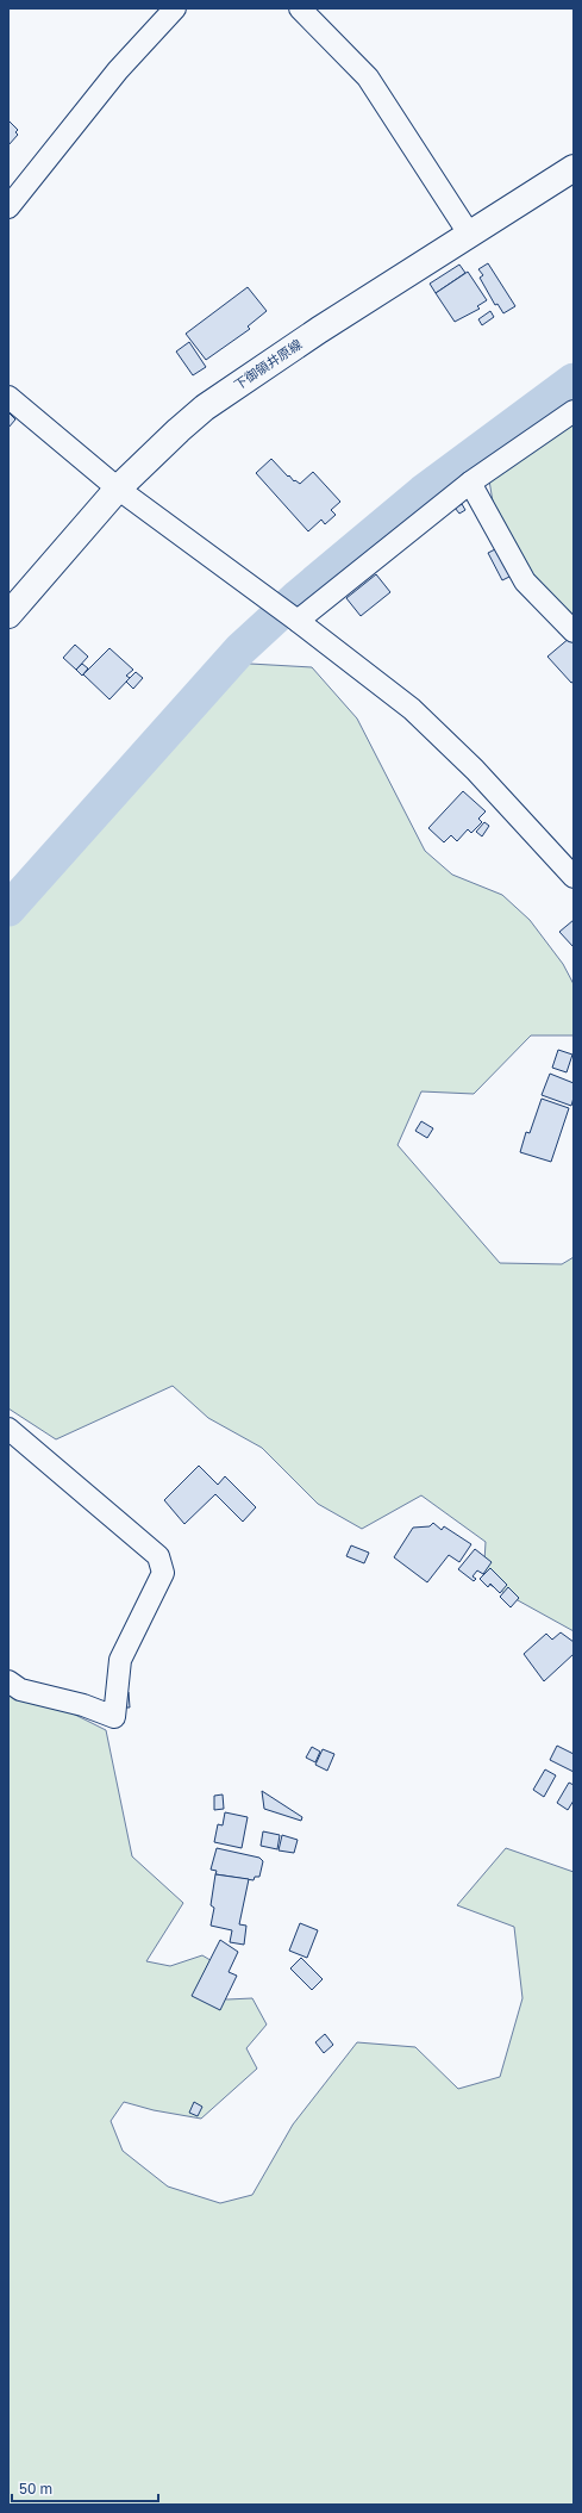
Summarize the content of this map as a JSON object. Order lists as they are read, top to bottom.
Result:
{
  "streets": {
    "main road": ["下御領井原線"]
  },
  "scale_bar": "50 m"
}
